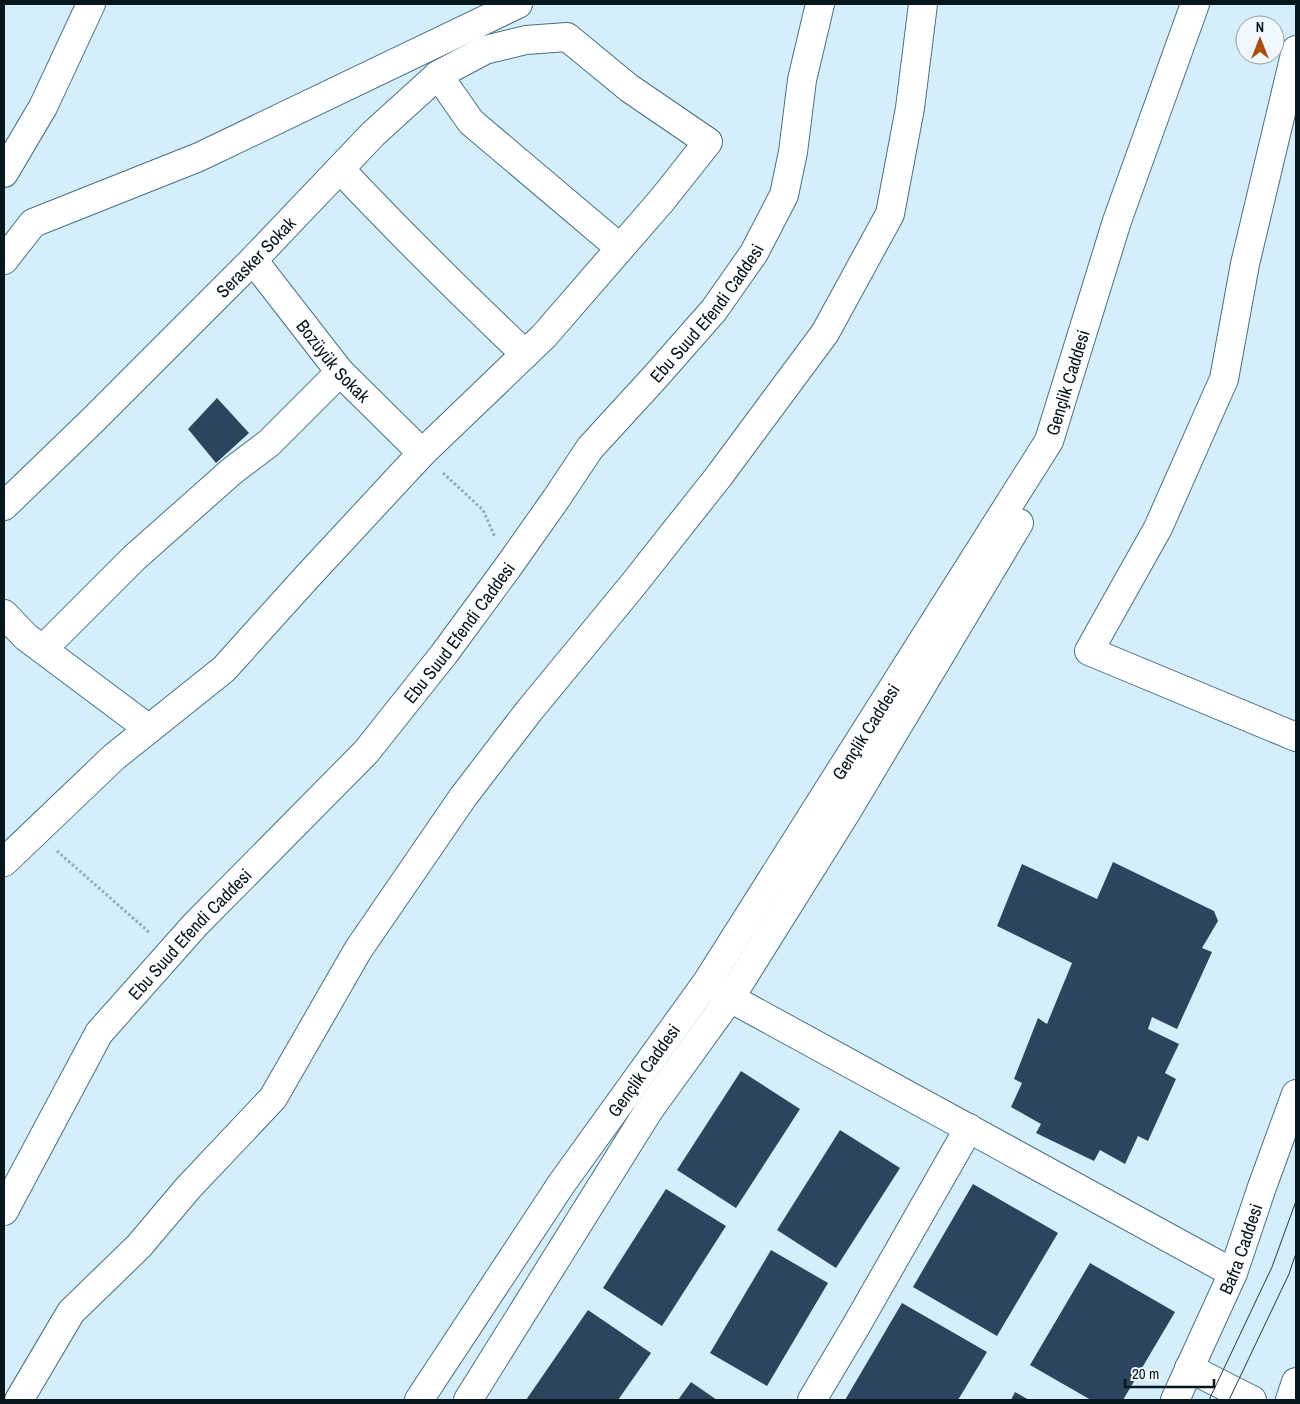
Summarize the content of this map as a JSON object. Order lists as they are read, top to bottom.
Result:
{
  "streets": {
    "street": [
      "Serasker Sokak",
      "Ebu Suud Efendi Caddesi",
      "Bozüyük Sokak",
      "Gençlik Caddesi",
      "Bafra Caddesi"
    ]
  },
  "crossings": [
    ["Serasker Sokak", "Bozüyük Sokak"]
  ],
  "scale_bar": "20 m",
  "north": "top"
}
